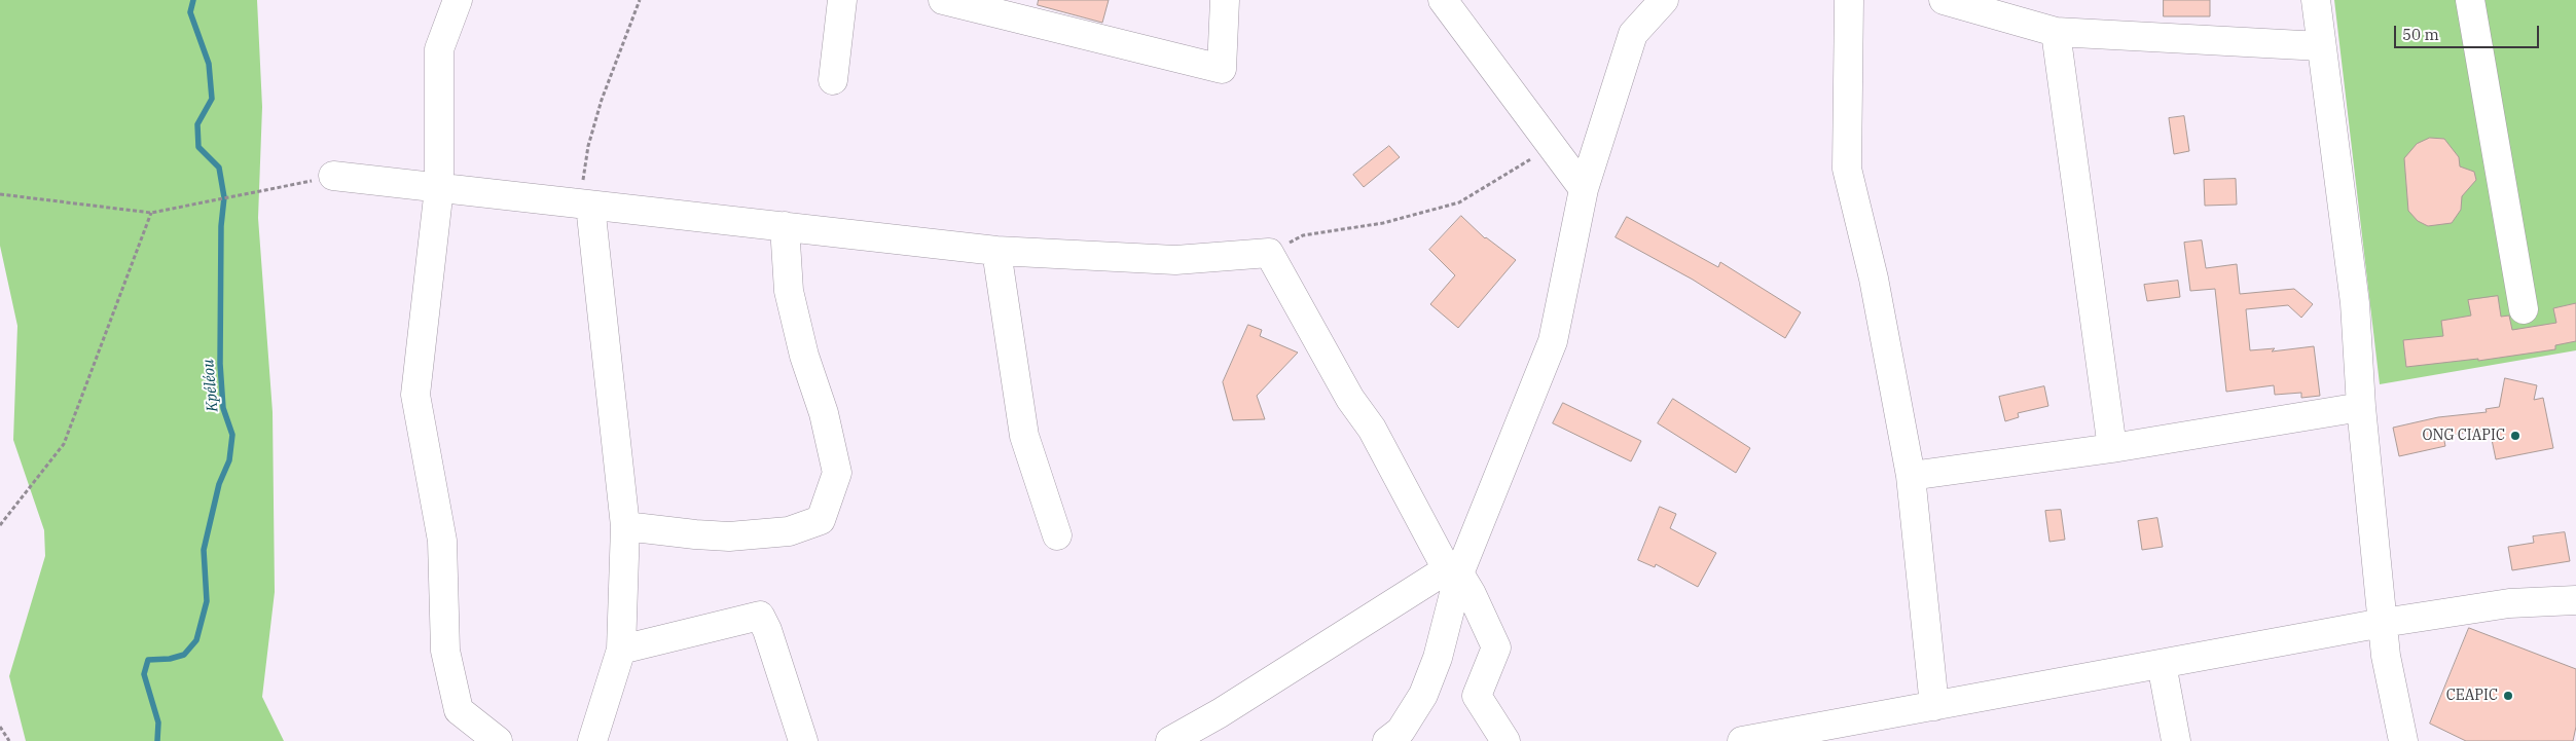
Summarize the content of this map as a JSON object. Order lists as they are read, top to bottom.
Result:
{
  "water": ["Kpéléou"],
  "places": ["ONG CIAPIC", "CEAPIC"],
  "scale_bar": "50 m"
}
